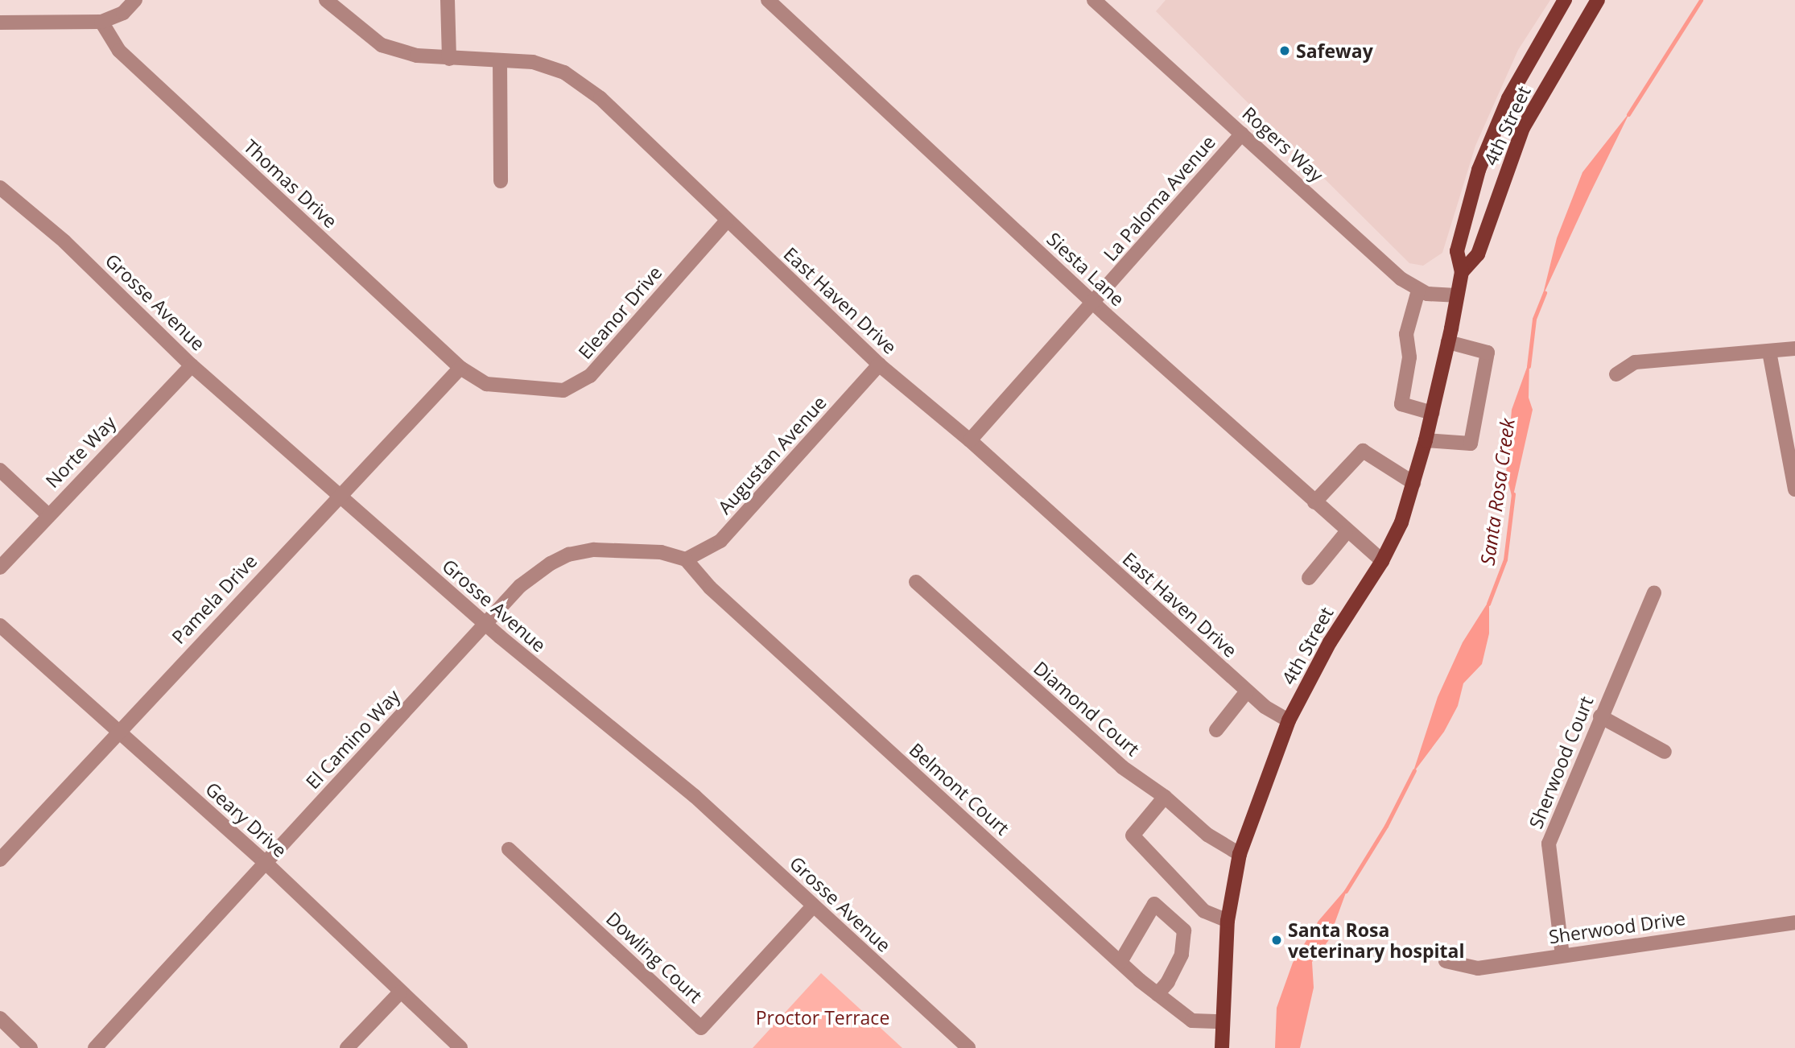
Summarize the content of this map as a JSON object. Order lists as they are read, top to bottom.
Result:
{
  "streets": {
    "main road": ["4th Street"],
    "street": [
      "Rogers Way",
      "Thomas Drive",
      "La Paloma Avenue",
      "Siesta Lane",
      "East Haven Drive",
      "Grosse Avenue",
      "Eleanor Drive",
      "Norte Way",
      "Augustan Avenue",
      "Pamela Drive",
      "Diamond Court",
      "El Camino Way",
      "Sherwood Court",
      "Belmont Court",
      "Geary Drive",
      "Sherwood Drive",
      "Dowling Court"
    ]
  },
  "crossings": [
    ["4th Street", "Siesta Lane"],
    ["4th Street", "East Haven Drive"],
    ["4th Street", "Diamond Court"],
    ["4th Street", "Belmont Court"],
    ["Rogers Way", "La Paloma Avenue"],
    ["Thomas Drive", "Eleanor Drive"],
    ["Thomas Drive", "Pamela Drive"],
    ["La Paloma Avenue", "Siesta Lane"],
    ["La Paloma Avenue", "East Haven Drive"],
    ["East Haven Drive", "Eleanor Drive"],
    ["East Haven Drive", "Augustan Avenue"],
    ["Grosse Avenue", "Norte Way"],
    ["Grosse Avenue", "Pamela Drive"],
    ["Grosse Avenue", "El Camino Way"],
    ["Grosse Avenue", "Dowling Court"],
    ["Eleanor Drive", "Pamela Drive"],
    ["Augustan Avenue", "El Camino Way"],
    ["Augustan Avenue", "Belmont Court"],
    ["Pamela Drive", "Geary Drive"],
    ["El Camino Way", "Belmont Court"],
    ["El Camino Way", "Geary Drive"],
    ["Sherwood Court", "Sherwood Drive"]
  ],
  "water": ["Santa Rosa Creek"],
  "parks": ["Proctor Terrace"],
  "places": ["Safeway", "Santa Rosa veterinary hospital"]
}
